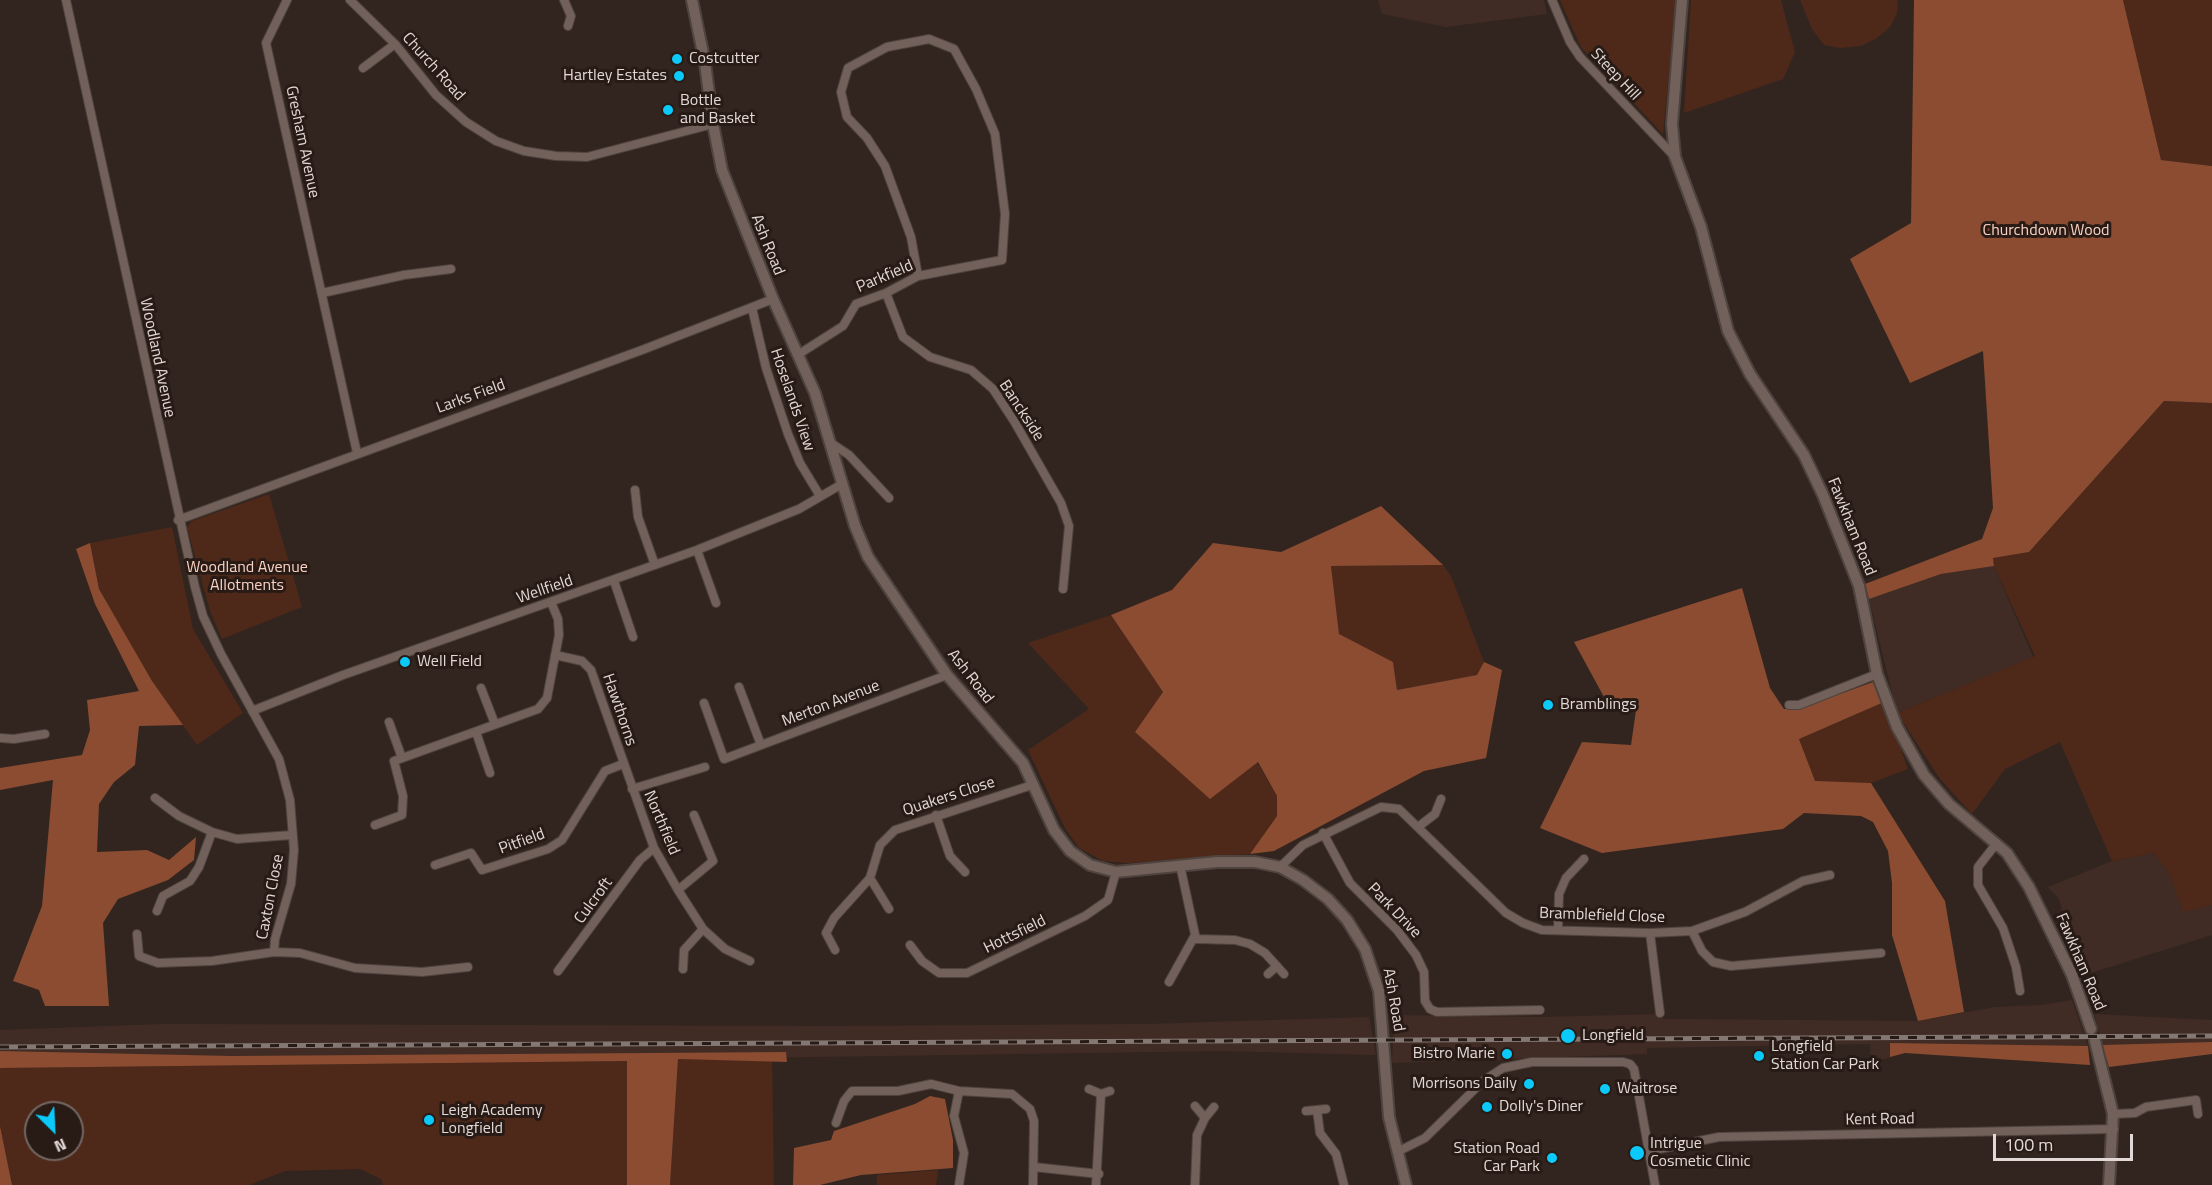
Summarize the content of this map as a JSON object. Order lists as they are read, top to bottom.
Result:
{
  "streets": {
    "street": [
      "Church Road",
      "Steep Hill",
      "Gresham Avenue",
      "Ash Road",
      "Parkfield",
      "Woodland Avenue",
      "Larks Field",
      "Hoselands View",
      "Banckside",
      "Fawkham Road",
      "Wellfield",
      "Merton Avenue",
      "Hawthorns",
      "Quakers Close",
      "Northfield",
      "Pitfield",
      "Caxton Close",
      "Culcroft",
      "Park Drive",
      "Bramblefield Close",
      "Hottsfield",
      "Kent Road"
    ]
  },
  "crossings": [
    ["Church Road", "Ash Road"],
    ["Steep Hill", "Fawkham Road"],
    ["Gresham Avenue", "Larks Field"],
    ["Ash Road", "Parkfield"],
    ["Ash Road", "Larks Field"],
    ["Ash Road", "Wellfield"],
    ["Ash Road", "Merton Avenue"],
    ["Ash Road", "Quakers Close"],
    ["Ash Road", "Bramblefield Close"],
    ["Ash Road", "Hottsfield"],
    ["Parkfield", "Banckside"],
    ["Woodland Avenue", "Larks Field"],
    ["Woodland Avenue", "Wellfield"],
    ["Woodland Avenue", "Caxton Close"],
    ["Larks Field", "Hoselands View"],
    ["Hoselands View", "Wellfield"],
    ["Wellfield", "Caxton Close"],
    ["Hawthorns", "Northfield"],
    ["Hawthorns", "Pitfield"],
    ["Northfield", "Pitfield"],
    ["Northfield", "Culcroft"],
    ["Park Drive", "Bramblefield Close"]
  ],
  "parks": ["Churchdown Wood", "Woodland Avenue Allotments"],
  "places": [
    "Costcutter",
    "Hartley Estates",
    "Bottle and Basket",
    "Well Field",
    "Bramblings",
    "Longfield",
    "Bistro Marie",
    "Longfield Station Car Park",
    "Morrisons Daily",
    "Waitrose",
    "Dolly's Diner",
    "Leigh Academy Longfield",
    "Intrigue Cosmetic Clinic",
    "Station Road Car Park"
  ],
  "scale_bar": "100 m",
  "north": "bottom right"
}
